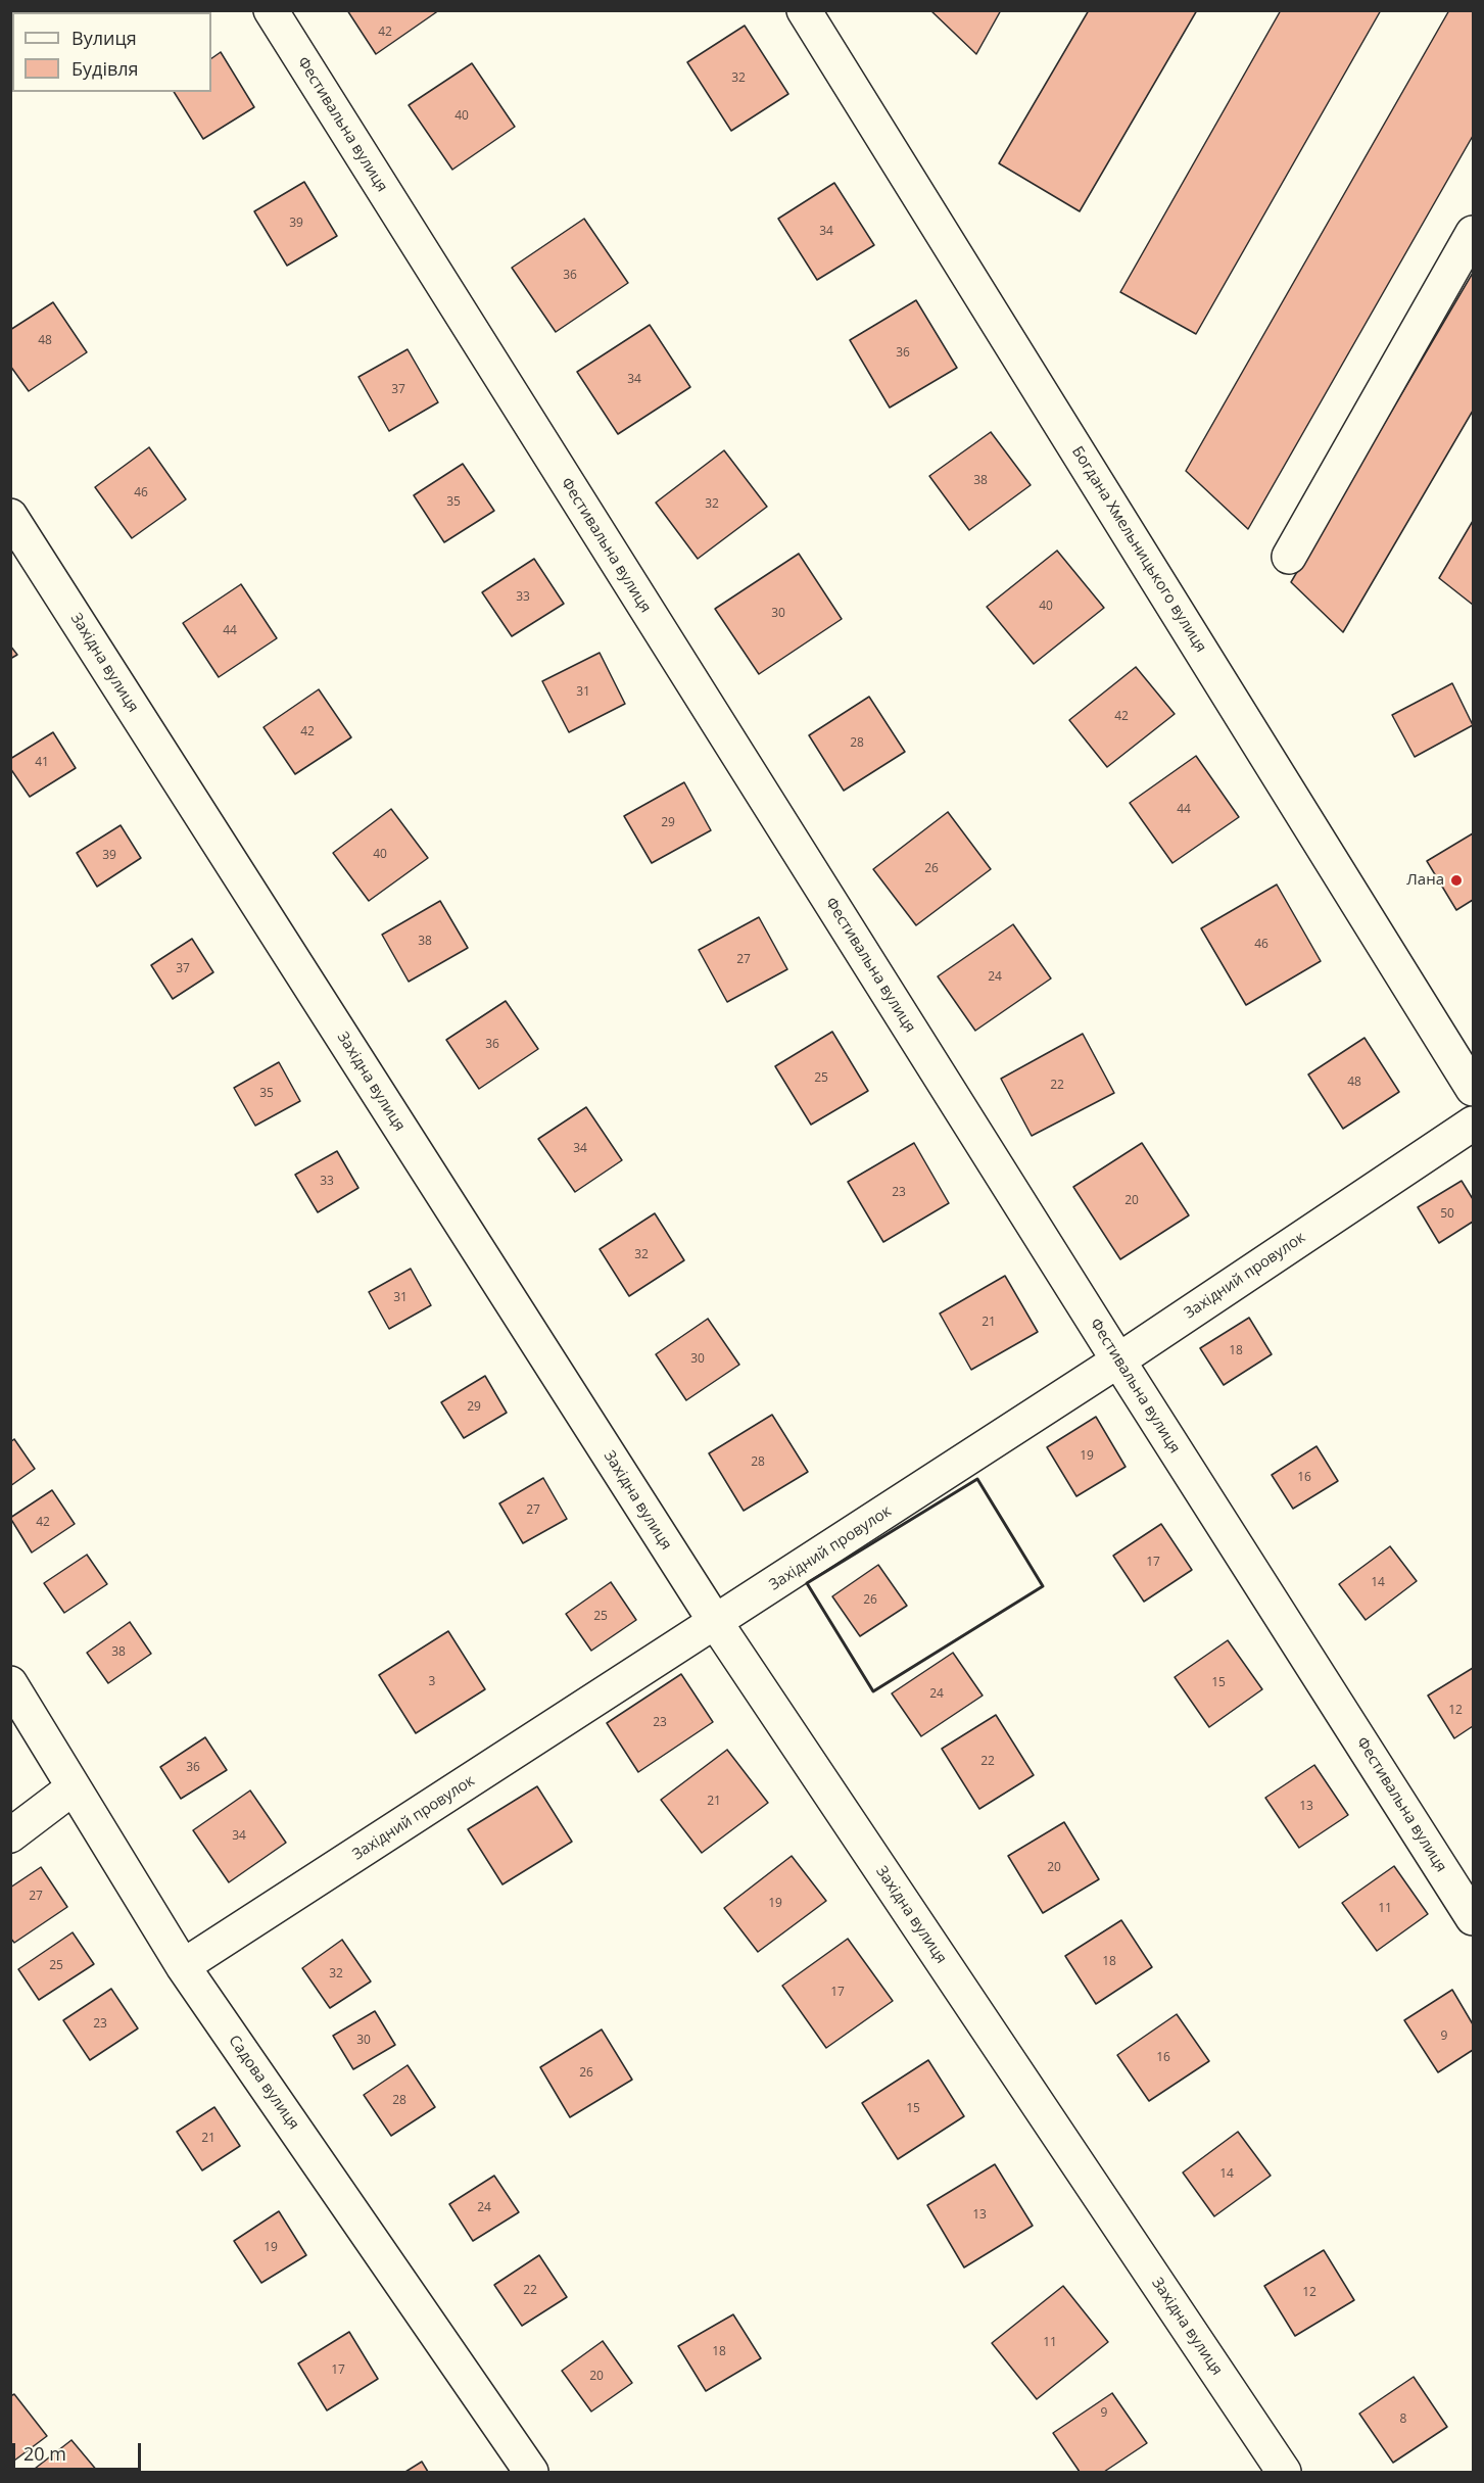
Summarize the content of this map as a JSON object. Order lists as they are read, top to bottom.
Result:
{
  "streets": {
    "street": [
      "Фестивальна вулиця",
      "Богдана Хмельницького вулиця",
      "Західна вулиця",
      "Західний провулок",
      "Садова вулиця"
    ]
  },
  "crossings": [
    ["Фестивальна вулиця", "Західний провулок"],
    ["Західна вулиця", "Західний провулок"],
    ["Західний провулок", "Садова вулиця"]
  ],
  "places": ["Лана"],
  "house_numbers": [
    "42",
    "32",
    "40",
    "39",
    "34",
    "36",
    "48",
    "36",
    "34",
    "37",
    "38",
    "46",
    "35",
    "32",
    "33",
    "40",
    "30",
    "44",
    "31",
    "42",
    "42",
    "28",
    "41",
    "44",
    "29",
    "40",
    "39",
    "26",
    "38",
    "46",
    "27",
    "37",
    "24",
    "36",
    "25",
    "48",
    "22",
    "35",
    "34",
    "33",
    "23",
    "20",
    "50",
    "32",
    "31",
    "21",
    "18",
    "30",
    "29",
    "19",
    "28",
    "16",
    "27",
    "42",
    "17",
    "14",
    "26",
    "25",
    "38",
    "3",
    "15",
    "24",
    "12",
    "23",
    "22",
    "36",
    "21",
    "13",
    "34",
    "20",
    "27",
    "19",
    "11",
    "18",
    "25",
    "32",
    "17",
    "23",
    "9",
    "30",
    "16",
    "26",
    "28",
    "15",
    "21",
    "14",
    "24",
    "13",
    "19",
    "22",
    "12",
    "11",
    "18",
    "17",
    "20",
    "9",
    "8"
  ],
  "legend": ["Вулиця", "Будівля"],
  "scale_bar": "20 m"
}
